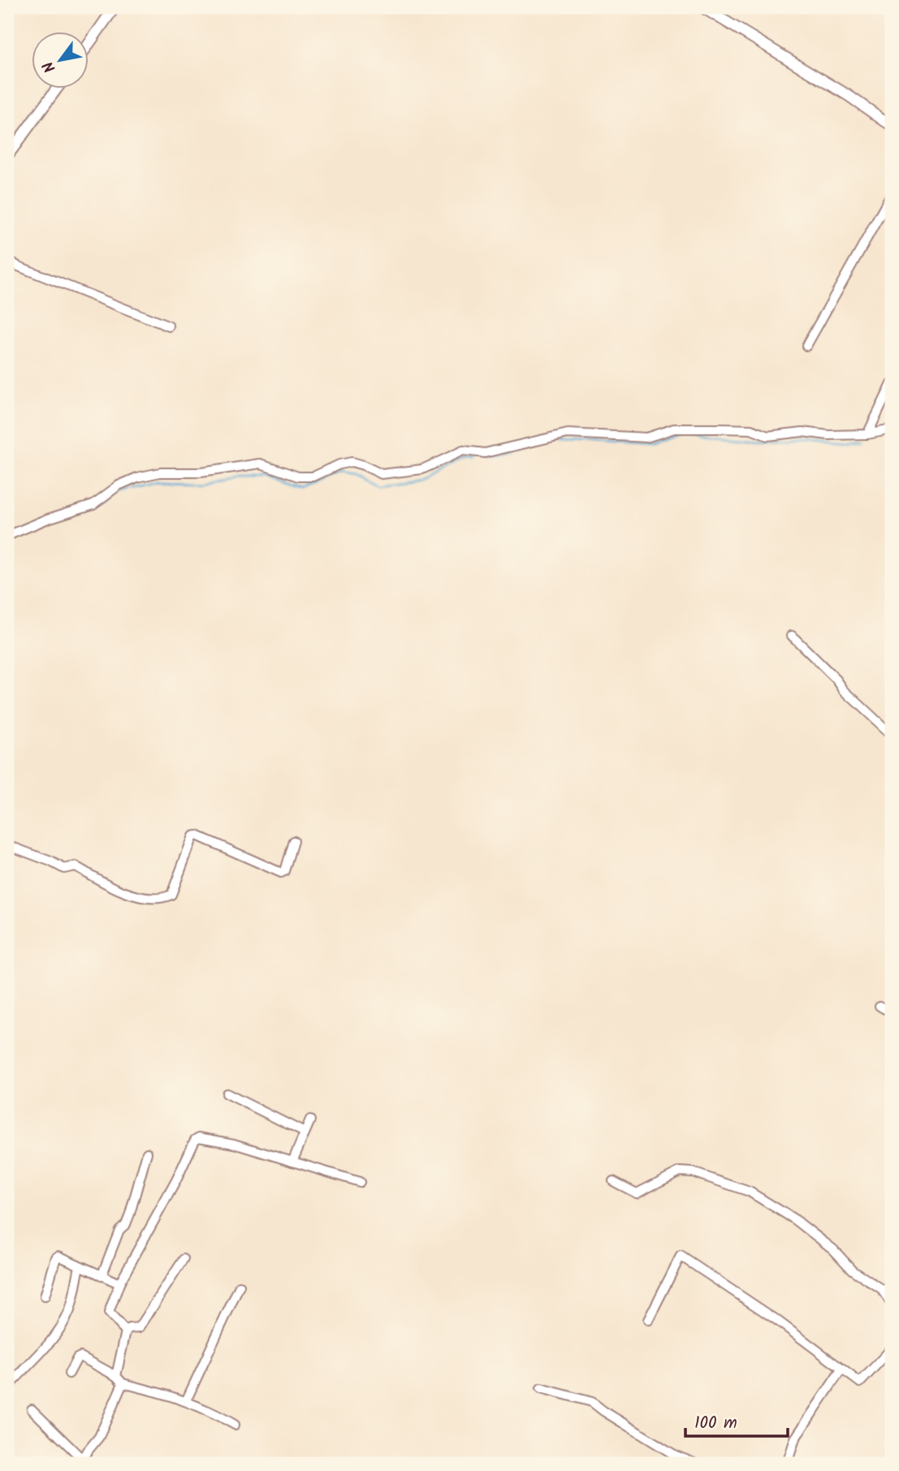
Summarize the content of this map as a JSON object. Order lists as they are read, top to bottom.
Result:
{
  "scale_bar": "100 m",
  "north": "bottom left"
}
